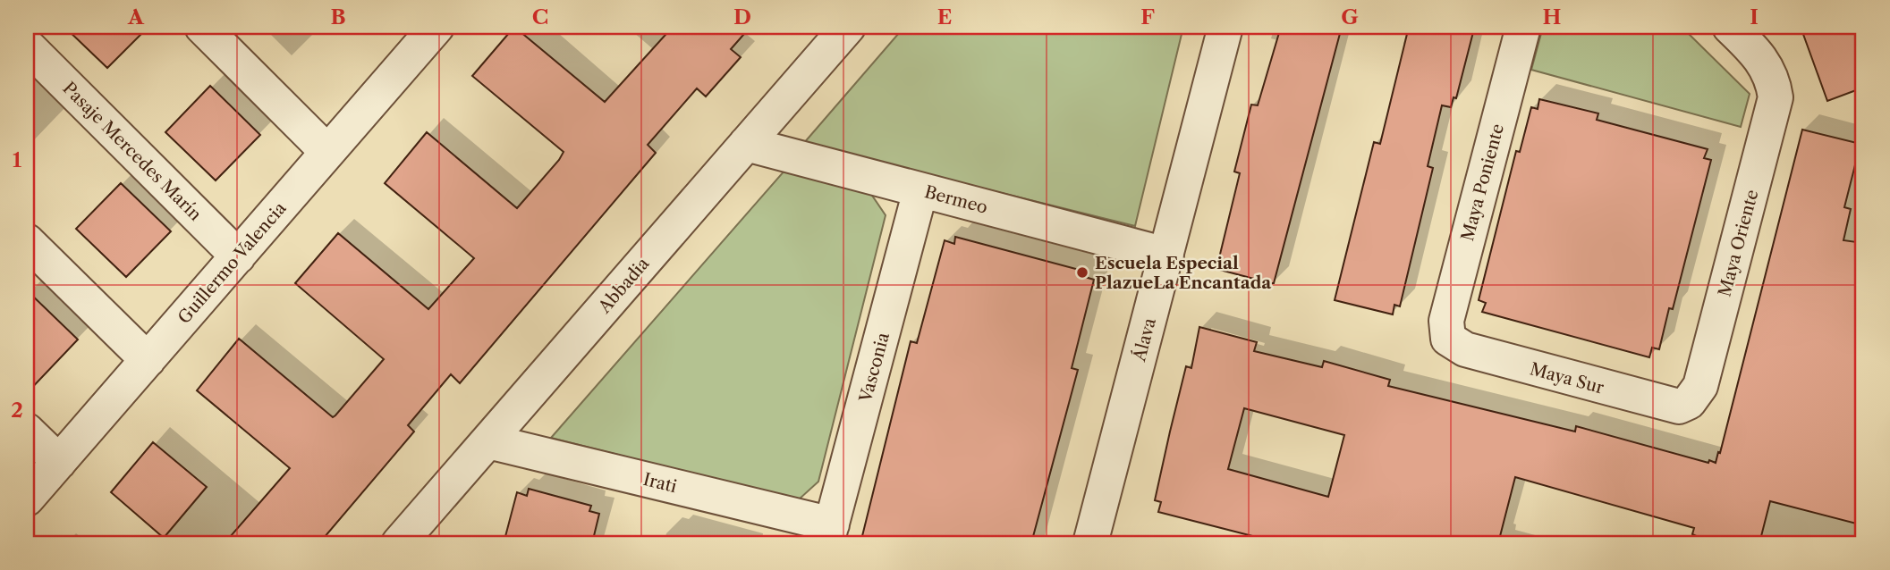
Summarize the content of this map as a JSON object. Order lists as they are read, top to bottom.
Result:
{
  "streets": {
    "street": [
      "Pasaje Mercedes Marín",
      "Maya Poniente",
      "Bermeo",
      "Maya Oriente",
      "Guillermo Valencia",
      "Abbadia",
      "Álava",
      "Vasconia",
      "Maya Sur",
      "Irati"
    ]
  },
  "crossings": [
    ["Pasaje Mercedes Marín", "Guillermo Valencia"],
    ["Maya Poniente", "Maya Sur"],
    ["Bermeo", "Abbadia"],
    ["Bermeo", "Álava"],
    ["Bermeo", "Vasconia"],
    ["Maya Oriente", "Maya Sur"],
    ["Abbadia", "Irati"],
    ["Vasconia", "Irati"]
  ],
  "places": ["Escuela Especial PlazueLa Encantada"],
  "grid": {
    "columns": [
      "A",
      "B",
      "C",
      "D",
      "E",
      "F",
      "G",
      "H",
      "I"
    ],
    "rows": ["1", "2"]
  }
}
